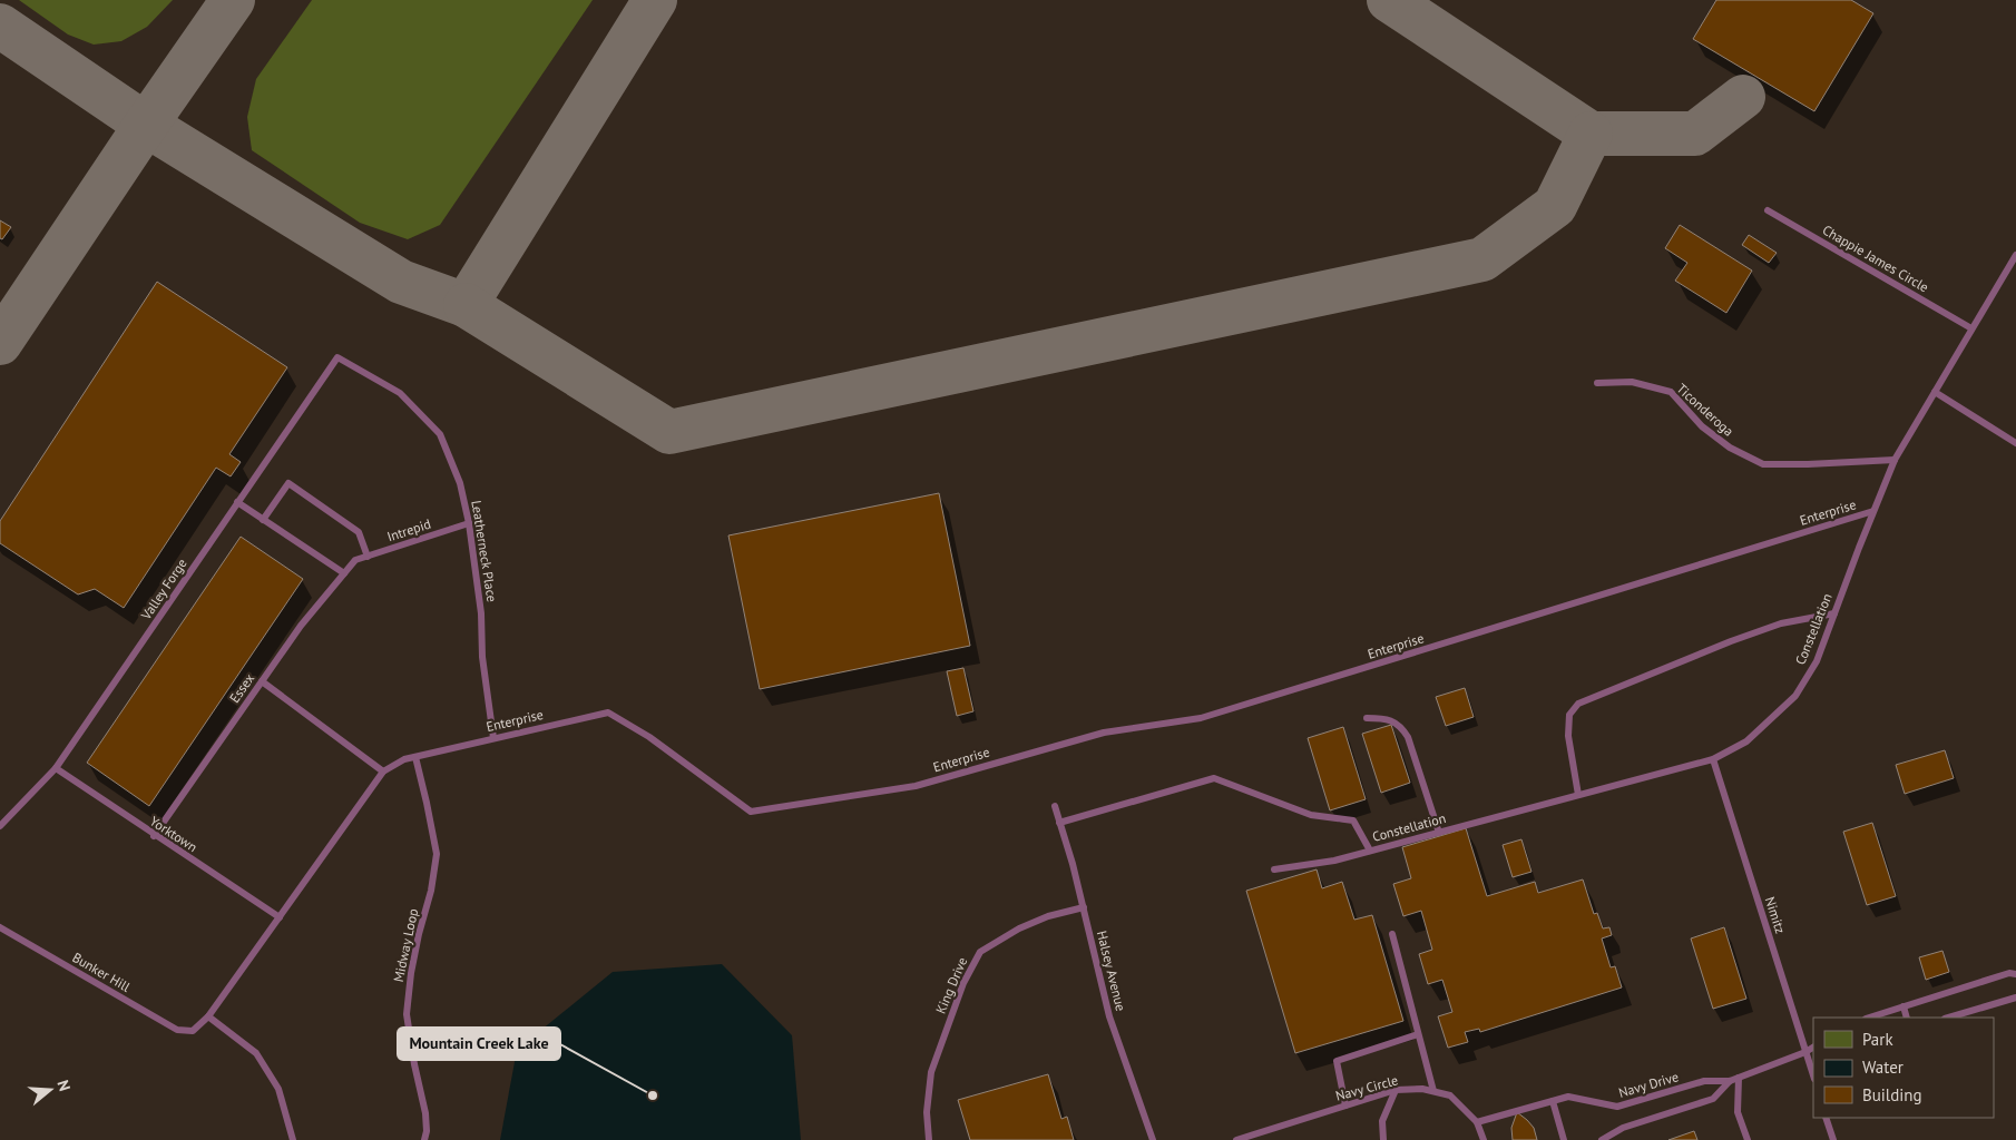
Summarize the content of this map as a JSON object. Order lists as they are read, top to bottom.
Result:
{
  "streets": {
    "lane": [
      "Chappie James Circle",
      "Ticonderoga",
      "Enterprise",
      "Intrepid",
      "Leatherneck Place",
      "Valley Forge",
      "Constellation",
      "Essex",
      "Yorktown",
      "Nimitz",
      "Midway Loop",
      "Halsey Avenue",
      "Bunker Hill",
      "King Drive",
      "Navy Drive",
      "Navy Circle"
    ]
  },
  "crossings": [
    ["Chappie James Circle", "Constellation"],
    ["Ticonderoga", "Constellation"],
    ["Enterprise", "Leatherneck Place"],
    ["Enterprise", "Constellation"],
    ["Enterprise", "Yorktown"],
    ["Enterprise", "Midway Loop"],
    ["Enterprise", "Bunker Hill"],
    ["Intrepid", "Leatherneck Place"],
    ["Intrepid", "Essex"],
    ["Leatherneck Place", "Valley Forge"],
    ["Valley Forge", "Yorktown"],
    ["Constellation", "Nimitz"],
    ["Essex", "Yorktown"],
    ["Nimitz", "Navy Drive"],
    ["Halsey Avenue", "King Drive"],
    ["Navy Drive", "Navy Circle"]
  ],
  "places": ["Mountain Creek Lake"],
  "legend": ["Park", "Water", "Building"],
  "north": "right"
}
